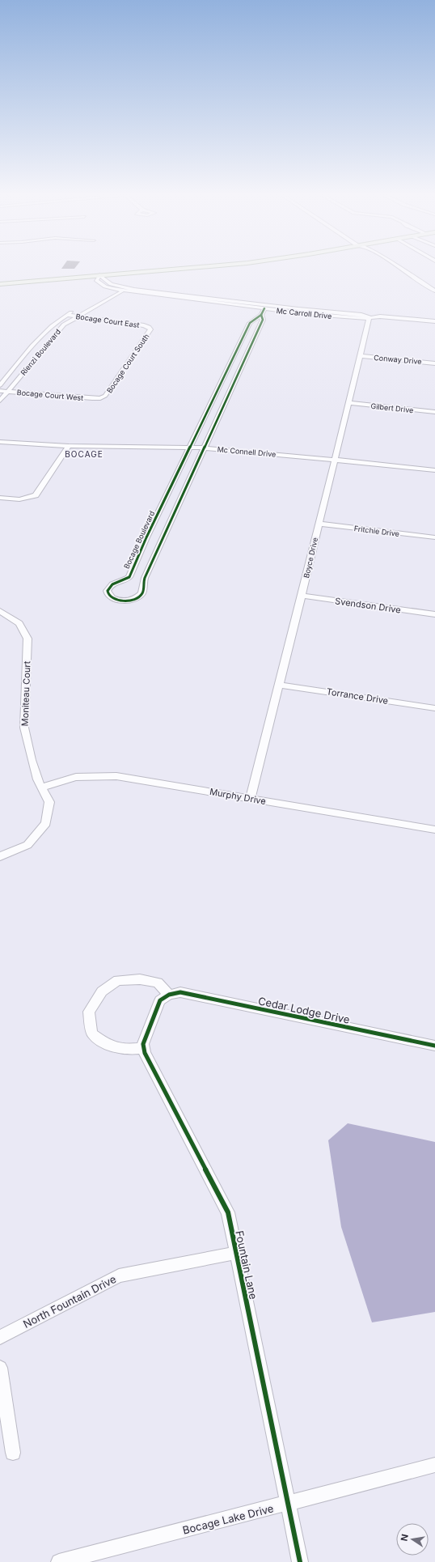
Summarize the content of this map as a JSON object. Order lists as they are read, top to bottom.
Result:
{
  "streets": {
    "street": [
      "Mc Carroll Drive",
      "Bocage Court East",
      "Rienzi Boulevard",
      "Conway Drive",
      "Bocage Court South",
      "Bocage Court West",
      "Gilbert Drive",
      "Mc Connell Drive",
      "Fritchie Drive",
      "Bocage Boulevard",
      "Boyce Drive",
      "Svendson Drive",
      "Moniteau Court",
      "Torrance Drive",
      "Murphy Drive",
      "Cedar Lodge Drive",
      "Fountain Lane",
      "North Fountain Drive",
      "Bocage Lake Drive"
    ]
  },
  "crossings": [
    ["Mc Carroll Drive", "Rienzi Boulevard"],
    ["Mc Carroll Drive", "Bocage Boulevard"],
    ["Mc Carroll Drive", "Boyce Drive"],
    ["Bocage Court East", "Rienzi Boulevard"],
    ["Bocage Court East", "Bocage Court South"],
    ["Rienzi Boulevard", "Bocage Court West"],
    ["Conway Drive", "Boyce Drive"],
    ["Bocage Court South", "Bocage Court West"],
    ["Gilbert Drive", "Boyce Drive"],
    ["Mc Connell Drive", "Bocage Boulevard"],
    ["Mc Connell Drive", "Boyce Drive"],
    ["Fritchie Drive", "Boyce Drive"],
    ["Boyce Drive", "Svendson Drive"],
    ["Boyce Drive", "Torrance Drive"],
    ["Boyce Drive", "Murphy Drive"],
    ["Moniteau Court", "Murphy Drive"],
    ["Fountain Lane", "North Fountain Drive"],
    ["Fountain Lane", "Bocage Lake Drive"]
  ],
  "districts": ["BOCAGE"],
  "north": "left"
}
